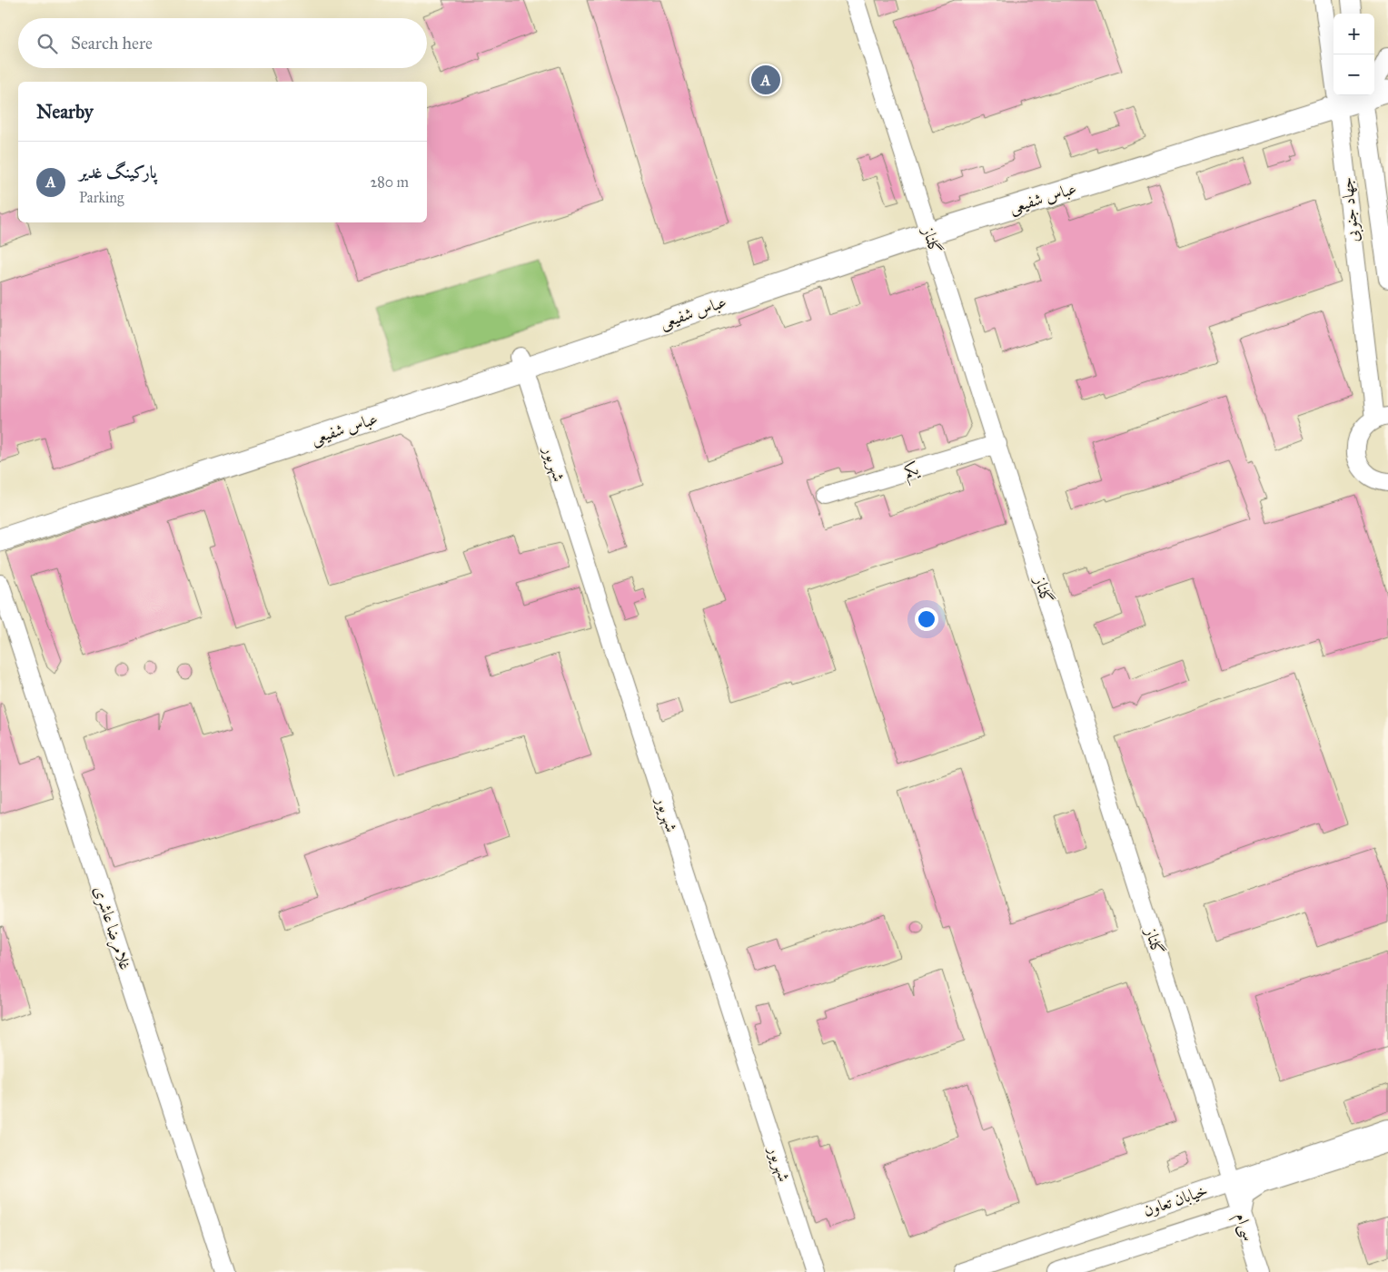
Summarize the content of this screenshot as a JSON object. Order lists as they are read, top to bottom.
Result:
{
  "streets": {
    "main road": ["عباس شفیعی"],
    "street": [
      "جهاد جنوبی",
      "گلناز",
      "شهریور",
      "یکم",
      "غلامرضا عاشری",
      "خیابان تعاون",
      "سی‌ام"
    ]
  },
  "crossings": [
    ["عباس شفیعی", "گلناز"],
    ["عباس شفیعی", "شهریور"],
    ["گلناز", "یکم"],
    ["گلناز", "خیابان تعاون"],
    ["گلناز", "سی‌ام"],
    ["خیابان تعاون", "سی‌ام"]
  ],
  "page": {
    "map_buttons": ["+", "−"],
    "search": "Search here",
    "pins": "A",
    "heading": "Nearby",
    "list": [
      {
        "mark": "A",
        "name": "پارکینگ غدیر",
        "note": "Parking",
        "value": "280 m"
      }
    ]
  }
}
